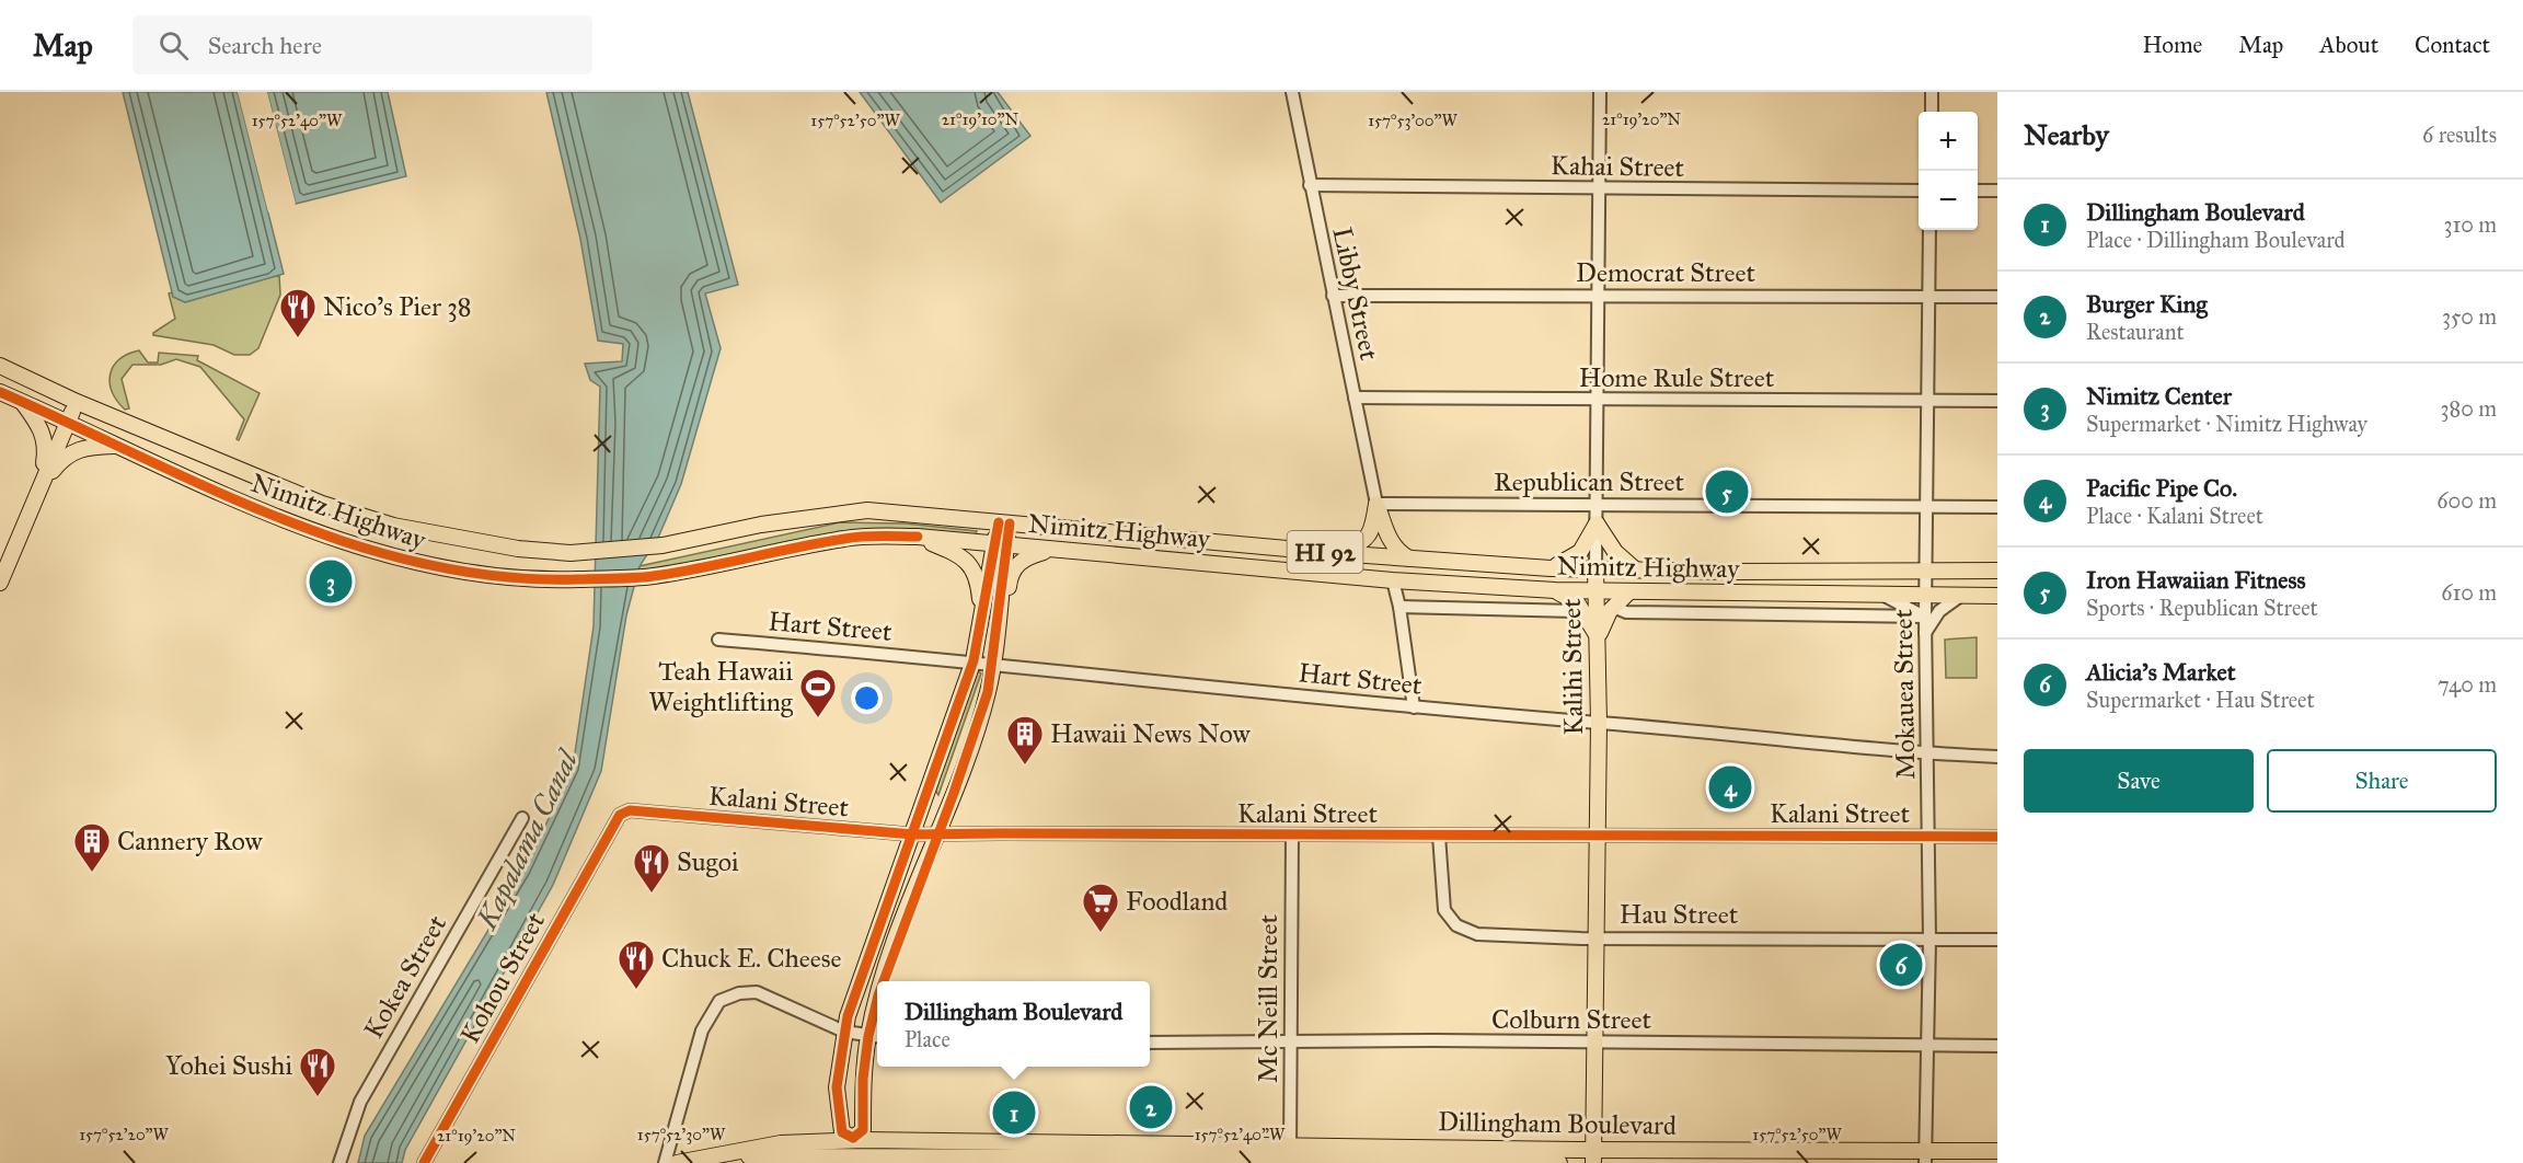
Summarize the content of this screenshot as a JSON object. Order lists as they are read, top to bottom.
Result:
{
  "streets": {
    "main road": [
      "Nimitz Highway",
      "HI 92",
      "Kalihi Street",
      "Dillingham Boulevard"
    ],
    "street": [
      "Kahai Street",
      "Democrat Street",
      "Libby Street",
      "Home Rule Street",
      "Republican Street",
      "Hart Street",
      "Mokauea Street",
      "Kalani Street",
      "Hau Street",
      "Kokea Street",
      "Kohou Street",
      "Mc Neill Street",
      "Colburn Street"
    ]
  },
  "crossings": [
    ["Kahai Street", "Libby Street"],
    ["Kahai Street", "Kalihi Street"],
    ["Democrat Street", "Libby Street"],
    ["Democrat Street", "Kalihi Street"],
    ["Democrat Street", "Mokauea Street"],
    ["Libby Street", "Home Rule Street"],
    ["Libby Street", "Republican Street"],
    ["Home Rule Street", "Kalihi Street"],
    ["Home Rule Street", "Mokauea Street"],
    ["Republican Street", "Kalihi Street"],
    ["Republican Street", "Mokauea Street"],
    ["Nimitz Highway", "Kalihi Street"],
    ["Nimitz Highway", "Mokauea Street"],
    ["Hart Street", "Kalihi Street"],
    ["Hart Street", "Mokauea Street"],
    ["Kalihi Street", "Kalani Street"],
    ["Kalihi Street", "Hau Street"],
    ["Kalihi Street", "Colburn Street"],
    ["Kalihi Street", "Dillingham Boulevard"],
    ["Mokauea Street", "Kalani Street"],
    ["Mokauea Street", "Hau Street"],
    ["Mokauea Street", "Colburn Street"],
    ["Mokauea Street", "Dillingham Boulevard"],
    ["Kalani Street", "Hau Street"],
    ["Kalani Street", "Kohou Street"],
    ["Kalani Street", "Mc Neill Street"],
    ["Mc Neill Street", "Colburn Street"],
    ["Mc Neill Street", "Dillingham Boulevard"]
  ],
  "water": ["Kapalama Canal"],
  "places": {
    "restaurant": [
      "Nico’s Pier 38",
      "Sugoi",
      "Chuck E. Cheese",
      "Yohei Sushi"
    ],
    "sports": ["Teah Hawaii Weightlifting"],
    "building": ["Hawaii News Now", "Cannery Row"],
    "supermarket": ["Foodland"]
  },
  "page": {
    "header": "Map",
    "search": "Search here",
    "nav": [
      "Home",
      "Map",
      "About",
      "Contact"
    ],
    "heading": ["Nearby", "6 results"],
    "map_buttons": ["+", "−"],
    "list": [
      {
        "mark": "1",
        "name": "Dillingham Boulevard",
        "note": "Place · Dillingham Boulevard",
        "value": "310 m"
      },
      {
        "mark": "2",
        "name": "Burger King",
        "note": "Restaurant",
        "value": "350 m"
      },
      {
        "mark": "3",
        "name": "Nimitz Center",
        "note": "Supermarket · Nimitz Highway",
        "value": "380 m"
      },
      {
        "mark": "4",
        "name": "Pacific Pipe Co.",
        "note": "Place · Kalani Street",
        "value": "600 m"
      },
      {
        "mark": "5",
        "name": "Iron Hawaiian Fitness",
        "note": "Sports · Republican Street",
        "value": "610 m"
      },
      {
        "mark": "6",
        "name": "Alicia's Market",
        "note": "Supermarket · Hau Street",
        "value": "740 m"
      }
    ],
    "pins": [
      "5",
      "3",
      "4",
      "6",
      "2",
      "1"
    ],
    "buttons": ["Save", "Share"],
    "popup": ["Dillingham Boulevard", "Place"]
  },
  "coordinates": [
    "21°19'10\"N",
    "21°19'20\"N",
    "157°52'40\"W",
    "157°52'50\"W",
    "157°53'00\"W",
    "157°52'20\"W",
    "157°52'30\"W"
  ]
}
